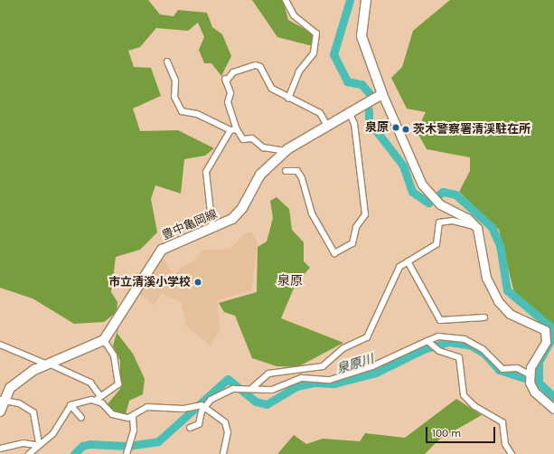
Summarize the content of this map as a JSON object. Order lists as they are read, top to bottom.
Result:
{
  "streets": {
    "main road": ["豊中亀岡線"]
  },
  "districts": ["泉原"],
  "water": ["泉原川"],
  "places": ["泉原", "茨木警察署清渓駐在所", "市立清溪小学校"],
  "scale_bar": "100 m"
}
